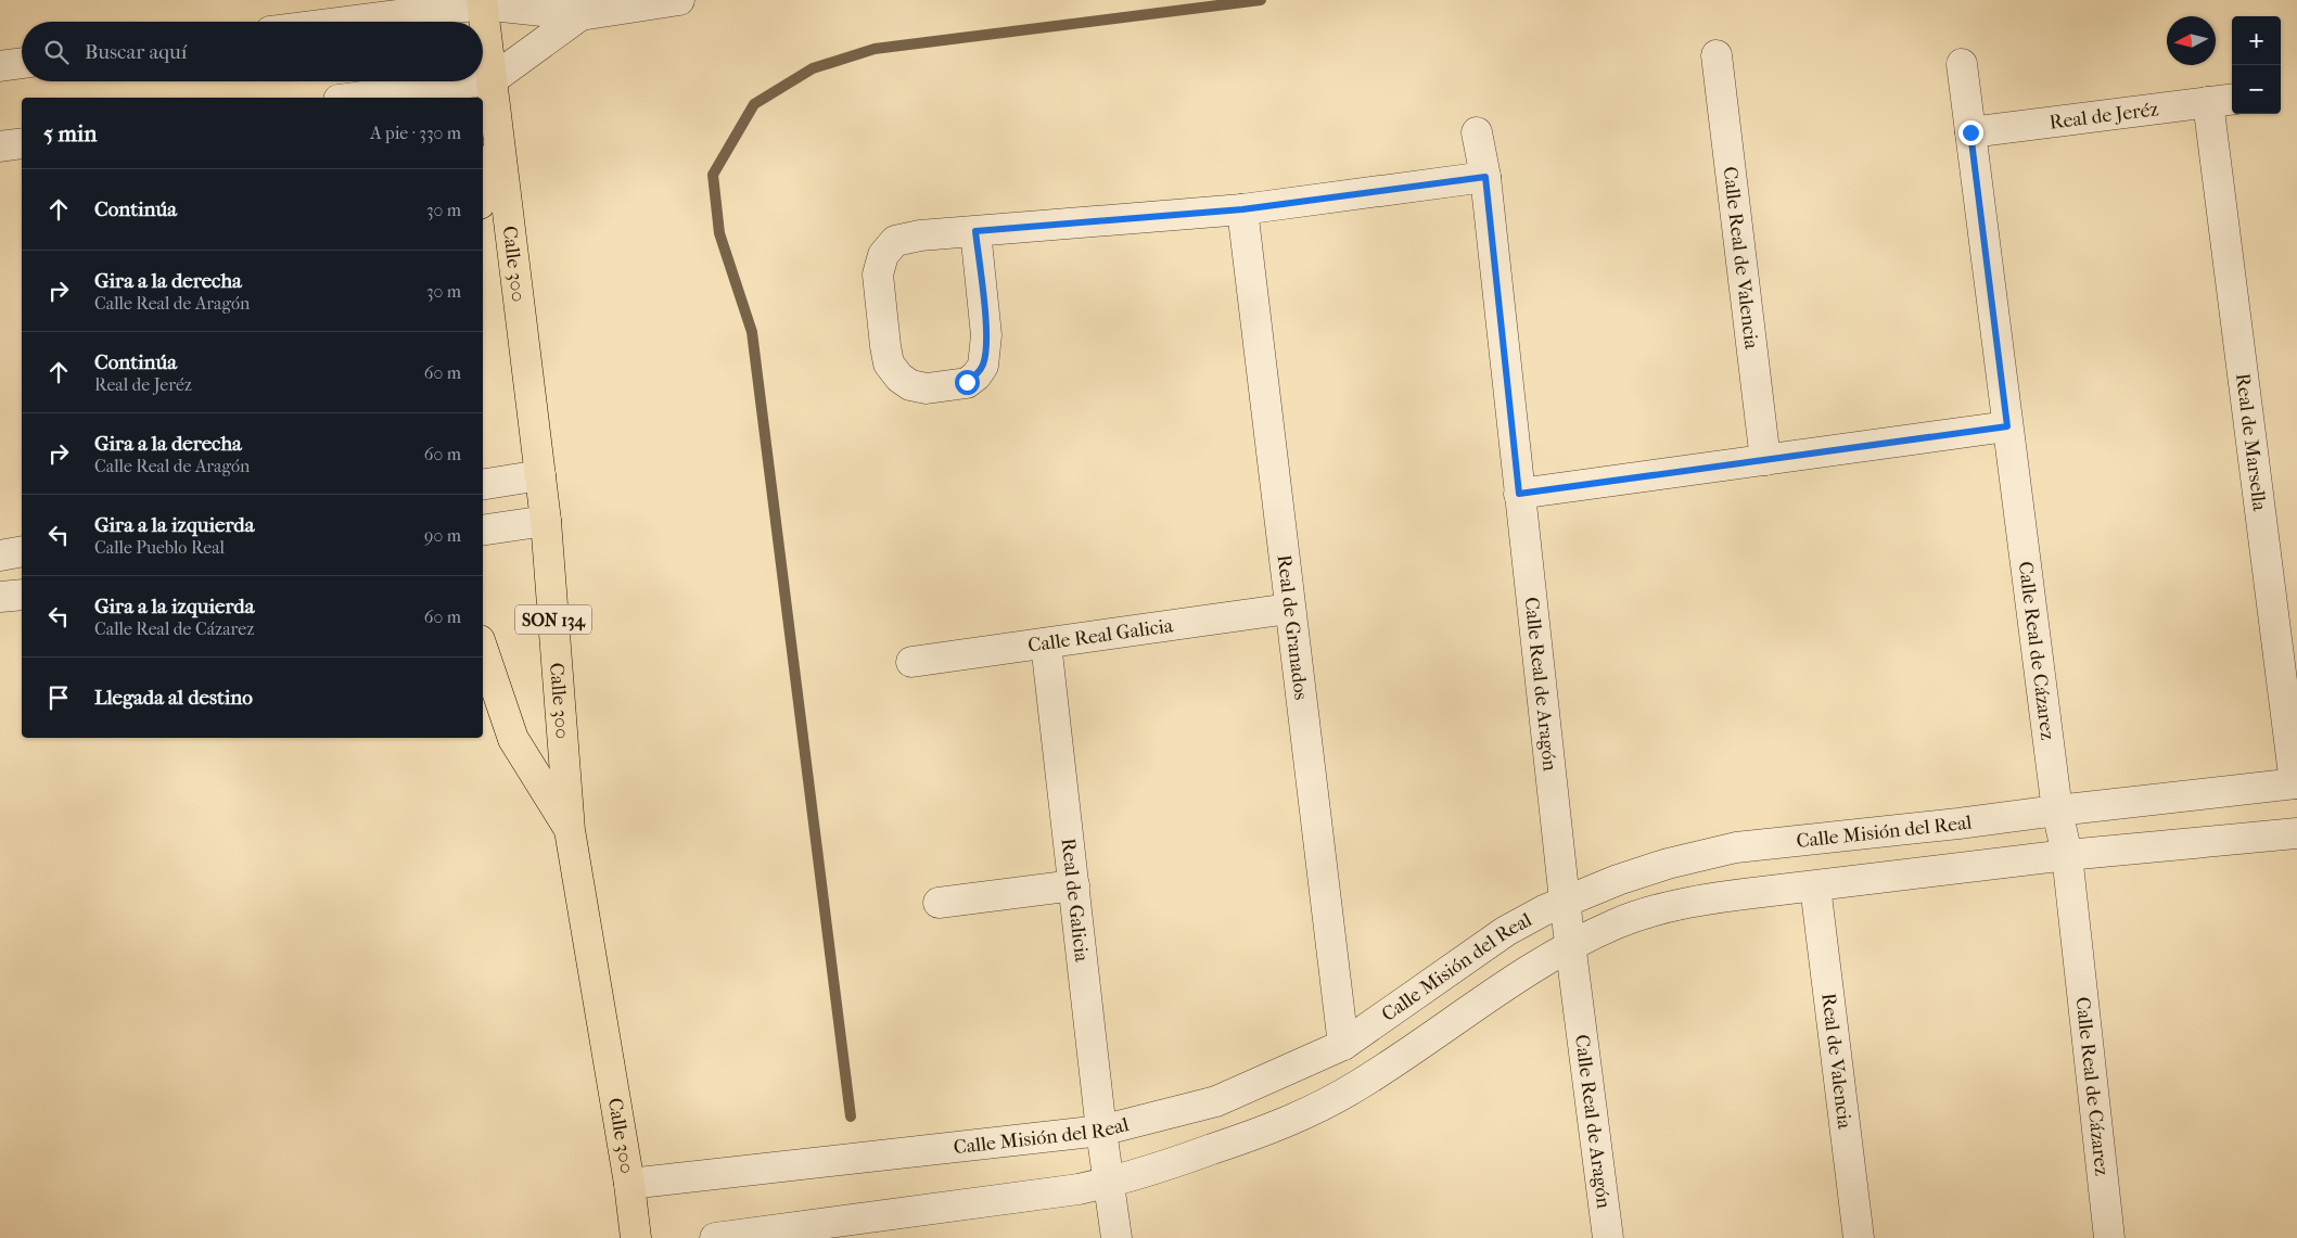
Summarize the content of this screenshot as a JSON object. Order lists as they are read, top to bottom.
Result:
{
  "streets": {
    "main road": ["Calle 300", "SON 134"],
    "street": [
      "Real de Jeréz",
      "Calle Real de Valencia",
      "Real de Marsella",
      "Real de Granados",
      "Calle Real Galicia",
      "Calle Real de Cázarez",
      "Calle Real de Aragón",
      "Calle Misión del Real",
      "Real de Galicia",
      "Real de Valencia"
    ]
  },
  "crossings": [
    ["Real de Jeréz", "Real de Marsella"],
    ["Real de Jeréz", "Calle Real de Cázarez"],
    ["Calle 300", "Calle Misión del Real"],
    ["Real de Marsella", "Calle Misión del Real"],
    ["Real de Granados", "Calle Real Galicia"],
    ["Real de Granados", "Calle Misión del Real"],
    ["Calle Real Galicia", "Real de Galicia"],
    ["Calle Real de Cázarez", "Calle Misión del Real"],
    ["Calle Real de Aragón", "Calle Misión del Real"],
    ["Calle Misión del Real", "Real de Galicia"],
    ["Calle Misión del Real", "Real de Valencia"]
  ],
  "north": "left",
  "page": {
    "map_buttons": ["+", "−"],
    "search": "Buscar aquí",
    "heading": ["5 min", "A pie · 330 m"],
    "list": [
      ["Continúa", "30 m"],
      ["Gira a la derecha", "Calle Real de Aragón", "30 m"],
      ["Continúa", "Real de Jeréz", "60 m"],
      ["Gira a la derecha", "Calle Real de Aragón", "60 m"],
      ["Gira a la izquierda", "Calle Pueblo Real", "90 m"],
      ["Gira a la izquierda", "Calle Real de Cázarez", "60 m"],
      "Llegada al destino"
    ]
  }
}
